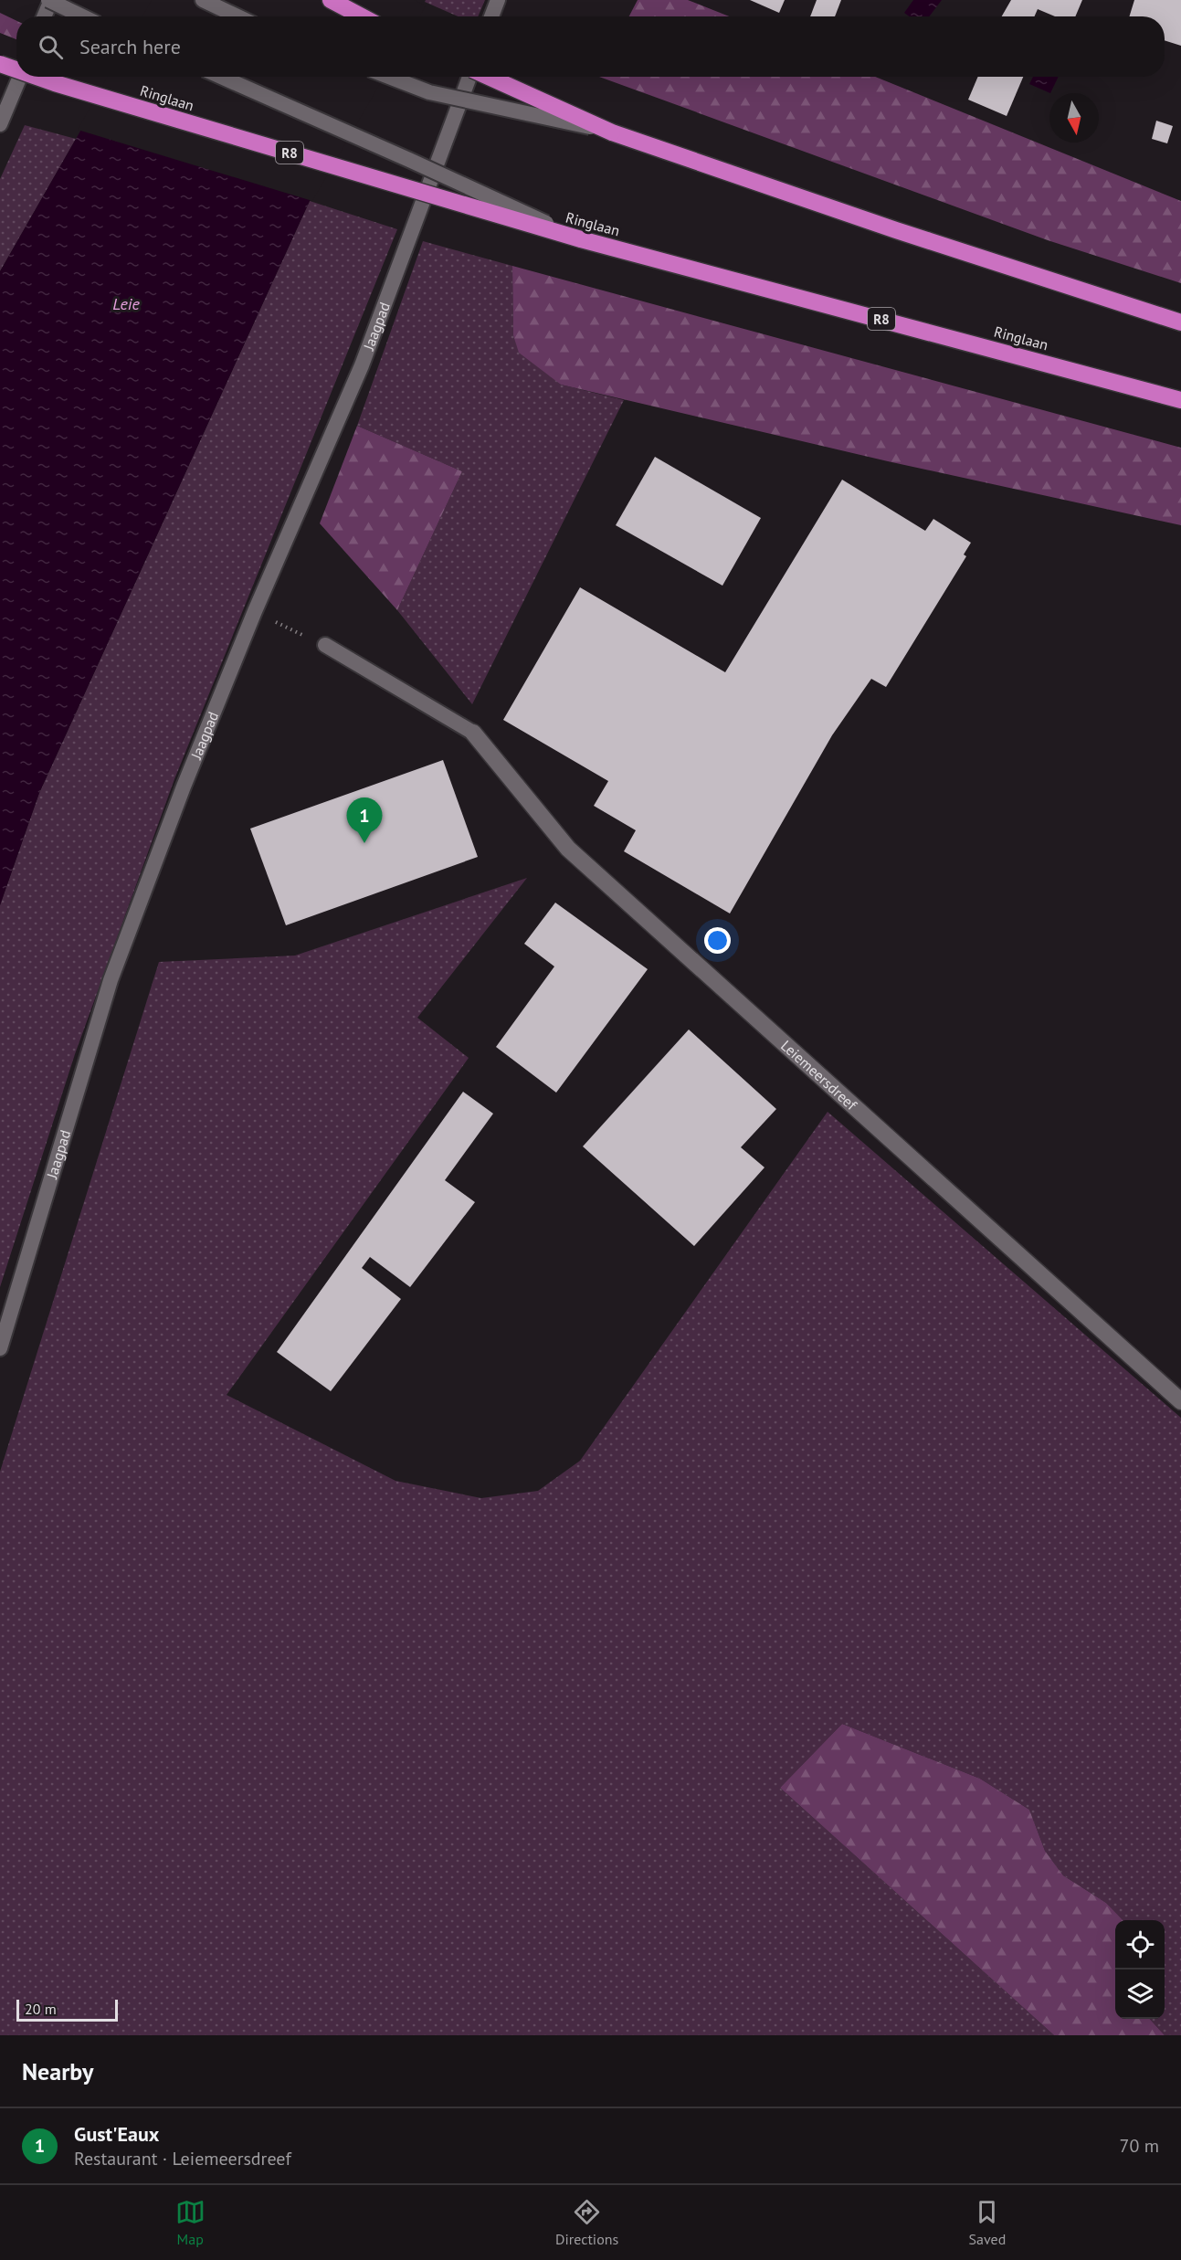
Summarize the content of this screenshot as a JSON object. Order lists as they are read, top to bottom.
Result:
{
  "streets": {
    "highway": ["Ringlaan", "R8"],
    "street": ["Leiemeersdreef"],
    "lane": ["Jaagpad"]
  },
  "water": ["Leie"],
  "scale_bar": "20 m",
  "north": "bottom",
  "page": {
    "search": "Search here",
    "pins": "1",
    "scale": "20 m",
    "heading": "Nearby",
    "list": [
      {
        "mark": "1",
        "name": "Gust'Eaux",
        "note": "Restaurant · Leiemeersdreef",
        "value": "70 m"
      }
    ],
    "nav": ["Map", "Directions", "Saved"]
  }
}
